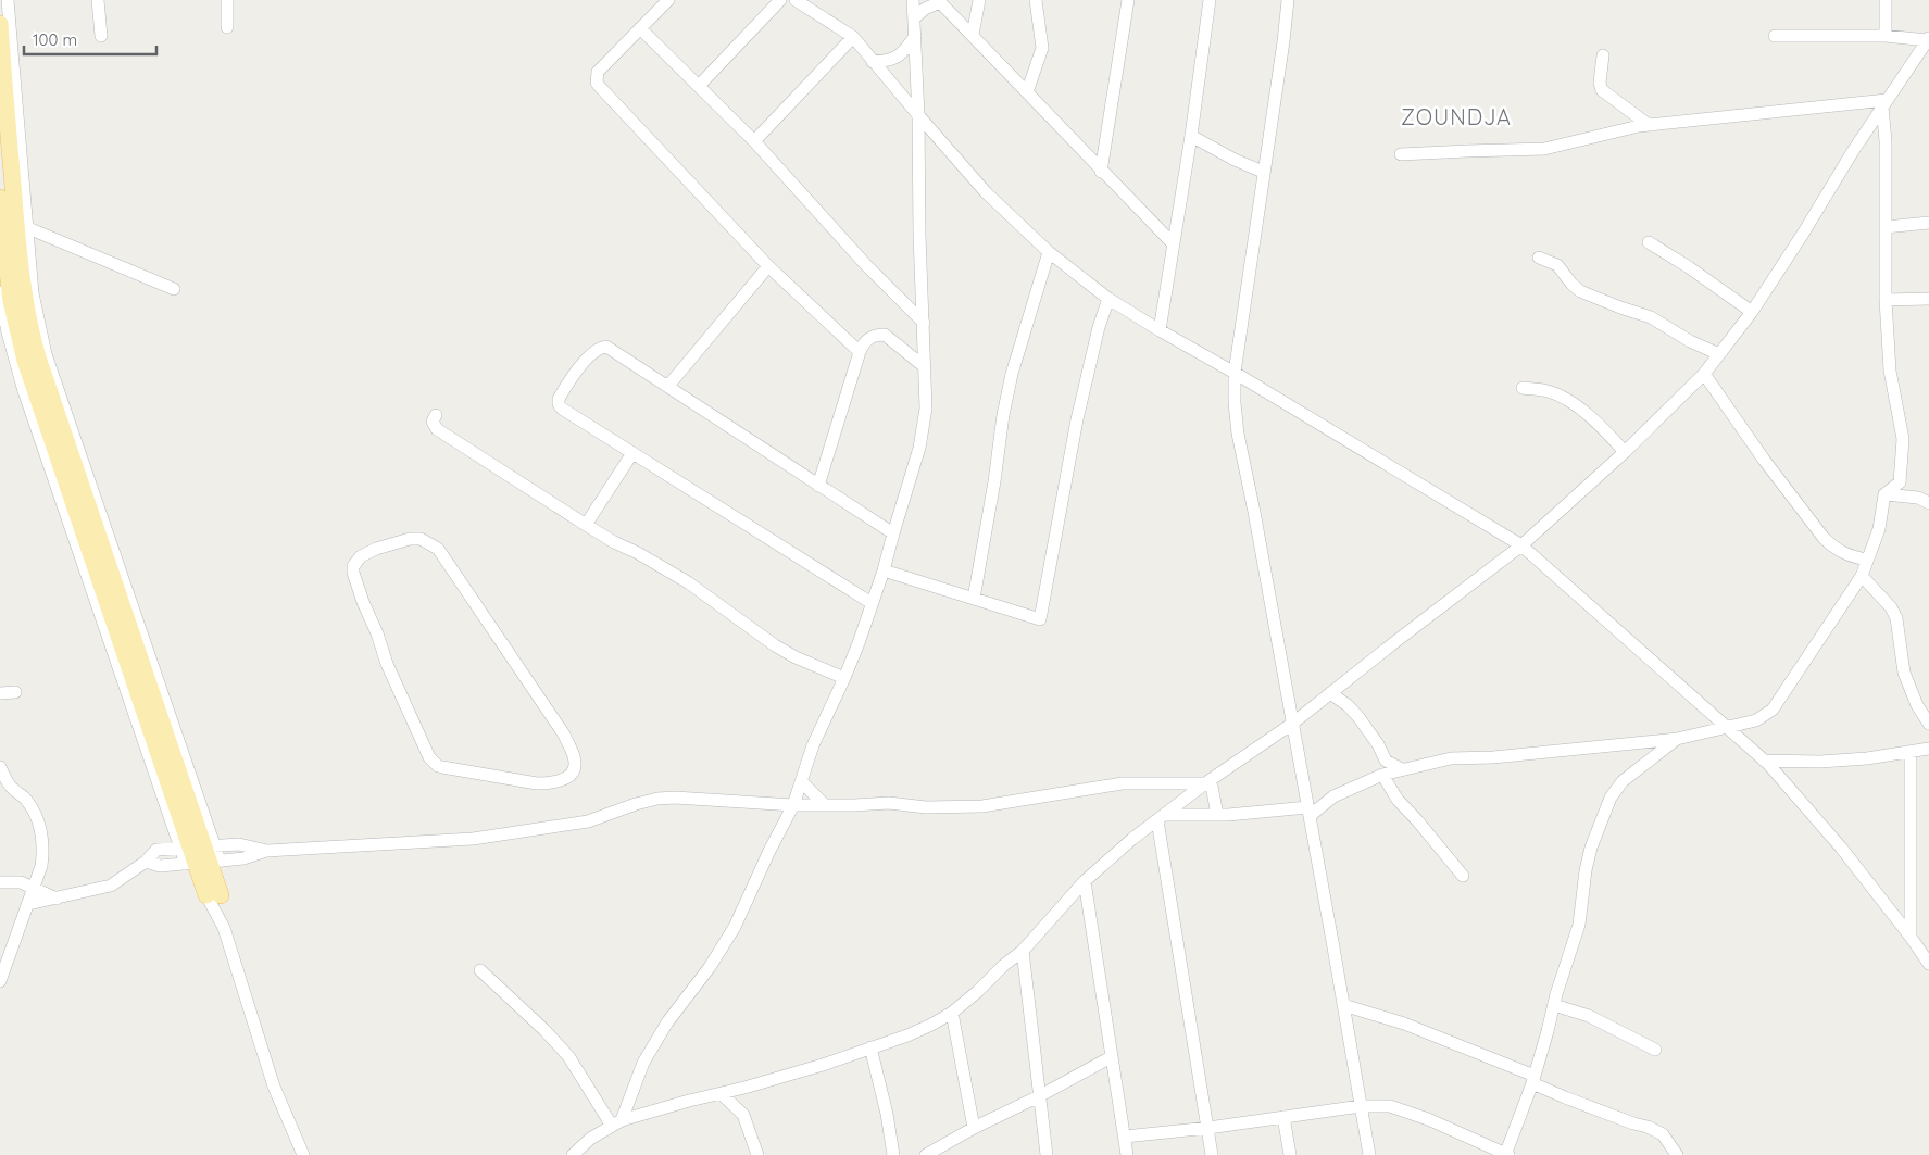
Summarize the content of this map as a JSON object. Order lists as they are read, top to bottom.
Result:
{
  "districts": ["ZOUNDJA"],
  "scale_bar": "100 m"
}
